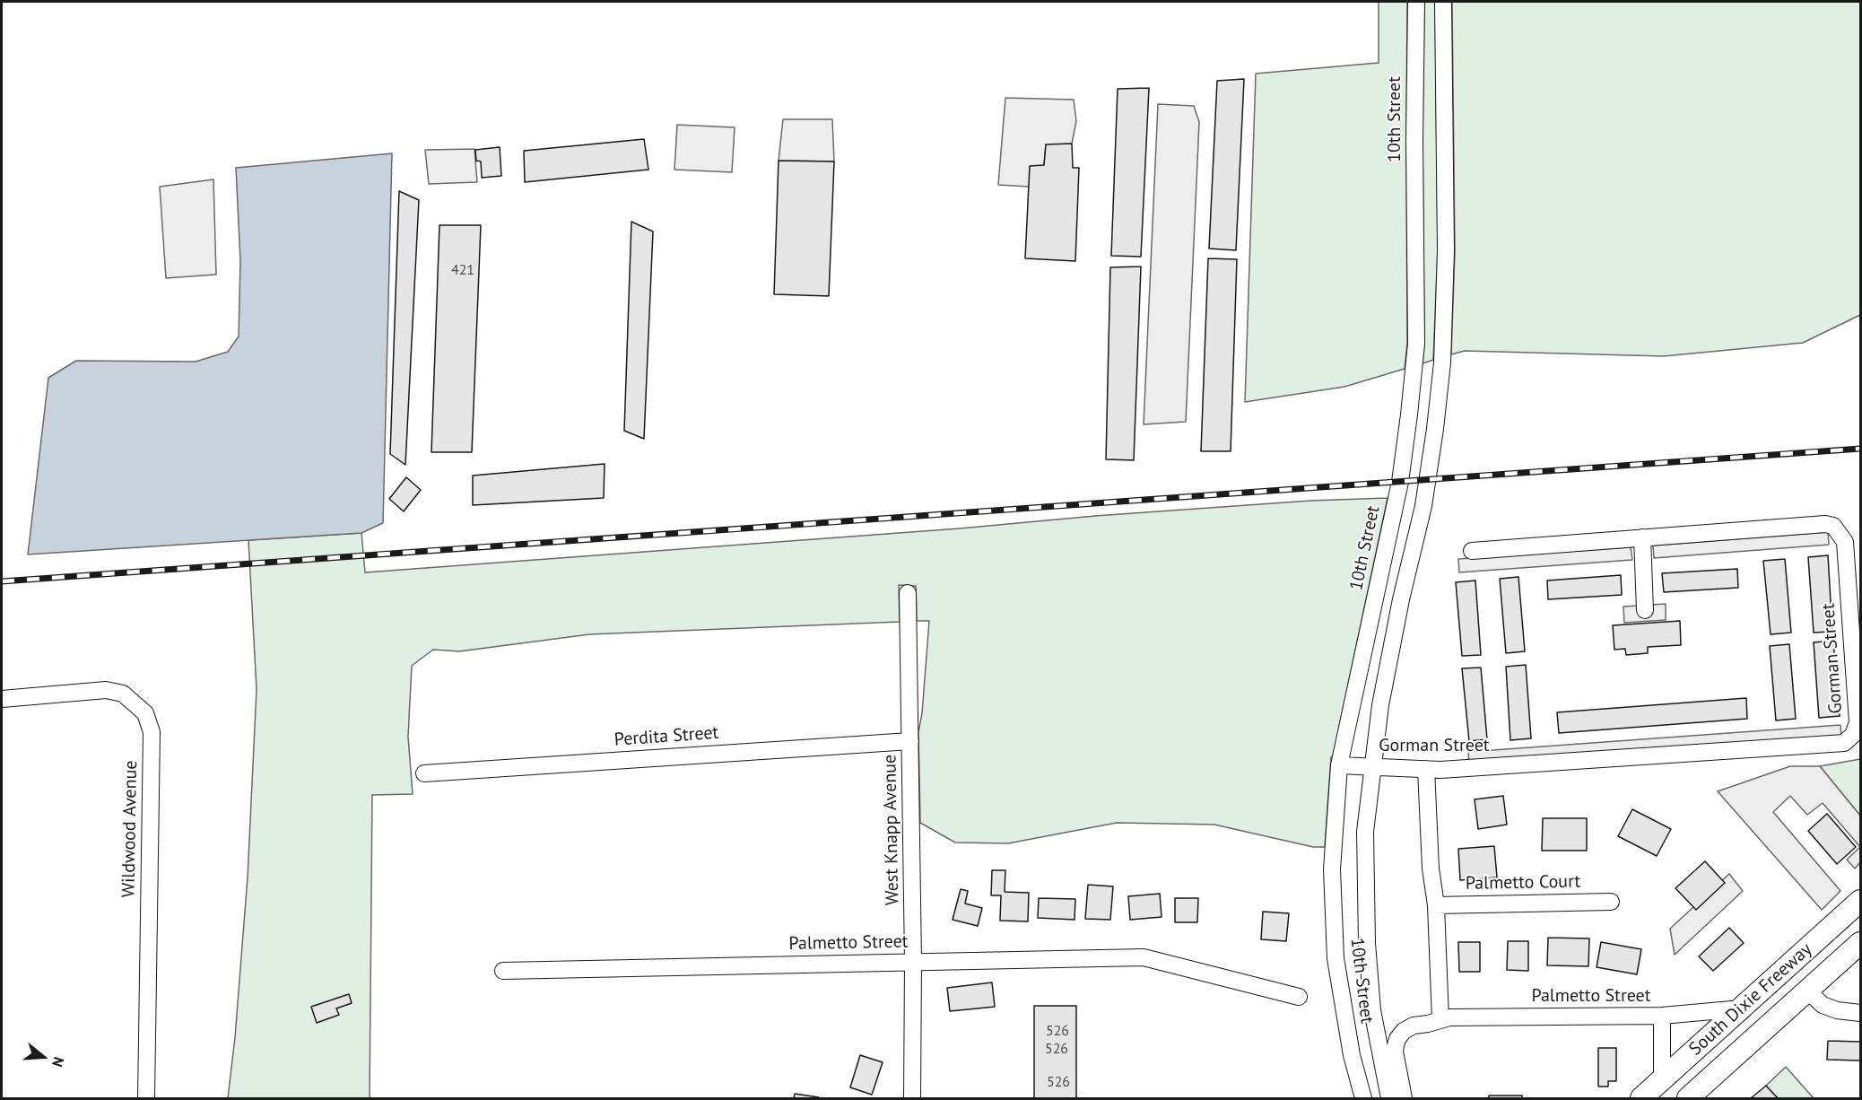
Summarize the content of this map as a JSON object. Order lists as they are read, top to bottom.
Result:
{
  "streets": {
    "main road": ["South Dixie Freeway"],
    "street": [
      "10th Street",
      "Gorman Street",
      "Perdita Street",
      "Wildwood Avenue",
      "West Knapp Avenue",
      "Palmetto Court",
      "Palmetto Street"
    ]
  },
  "crossings": [
    ["10th Street", "Gorman Street"],
    ["Perdita Street", "West Knapp Avenue"],
    ["West Knapp Avenue", "Palmetto Street"],
    ["Palmetto Street", "South Dixie Freeway"]
  ],
  "house_numbers": [
    "421",
    "526",
    "526",
    "526"
  ],
  "north": "right"
}
